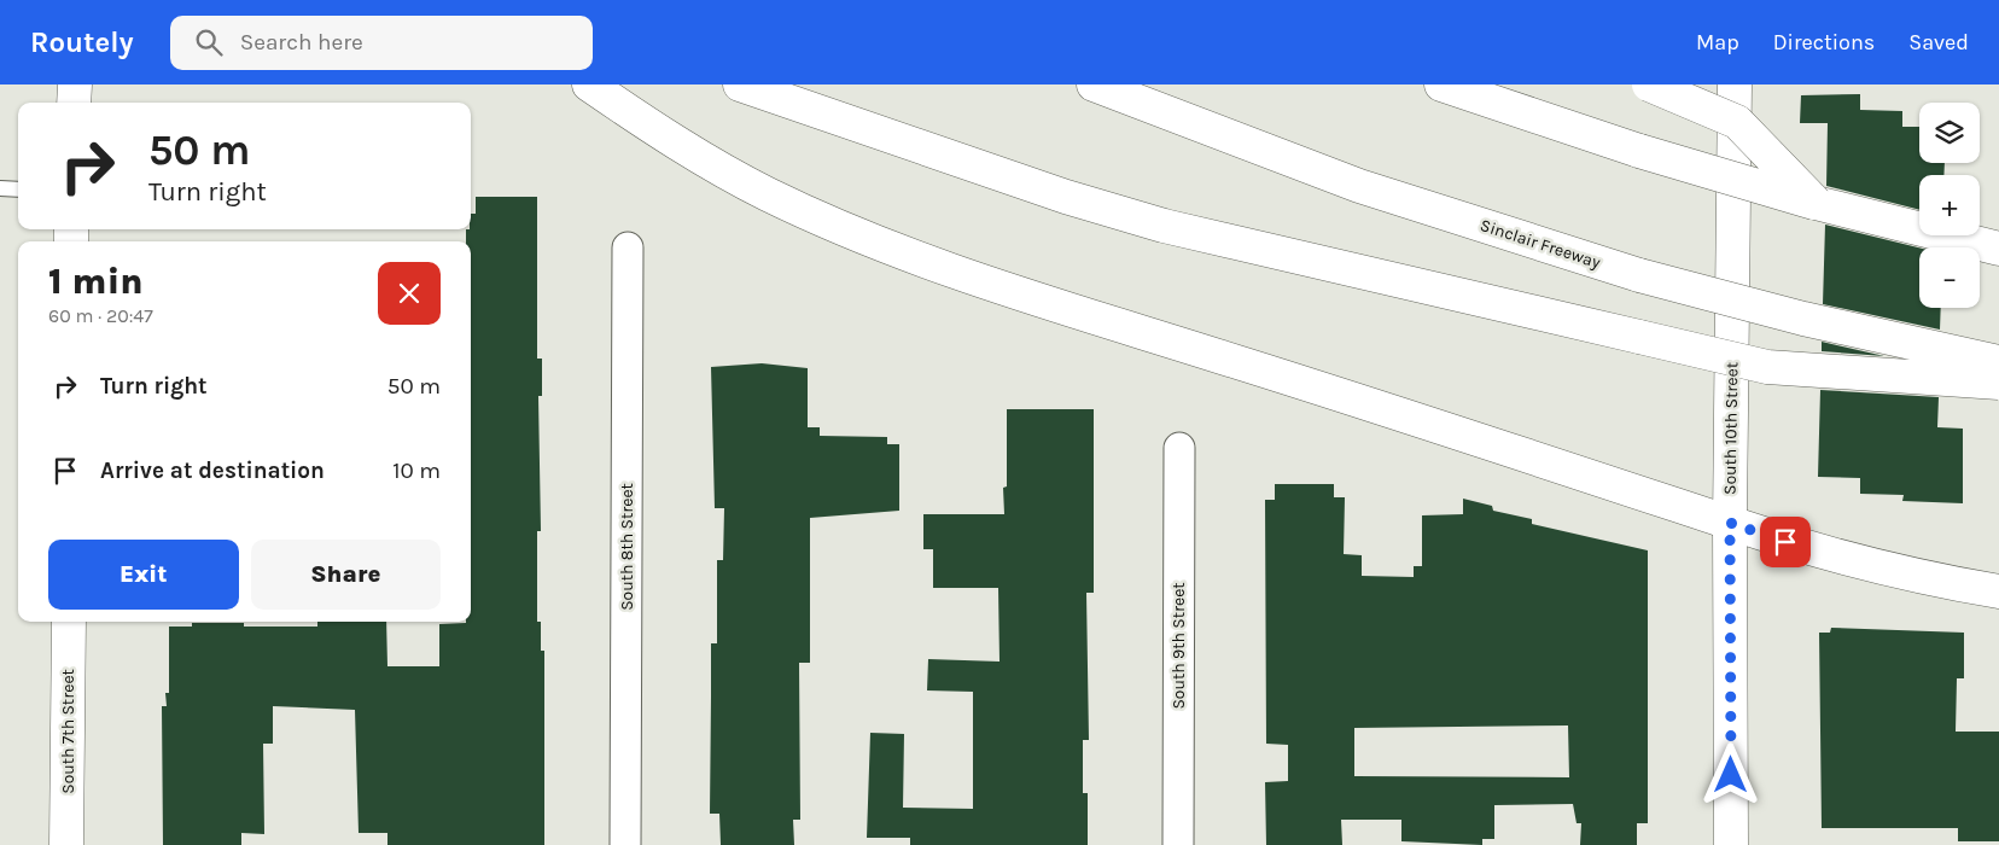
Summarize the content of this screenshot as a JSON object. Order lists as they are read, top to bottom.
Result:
{
  "streets": {
    "main road": ["Sinclair Freeway", "South 10th Street", "South 7th Street"],
    "street": ["South 8th Street", "South 9th Street"]
  },
  "page": {
    "header": "Routely",
    "search": "Search here",
    "nav": ["Map", "Directions", "Saved"],
    "map_buttons": ["+", "−"],
    "turn": ["50 m", "Turn right"],
    "heading": ["1 min", "60 m · 20:47"],
    "list": [
      {
        "name": "Turn right",
        "value": "50 m"
      },
      {
        "name": "Arrive at destination",
        "value": "10 m"
      }
    ],
    "buttons": ["Exit", "Share"]
  }
}
